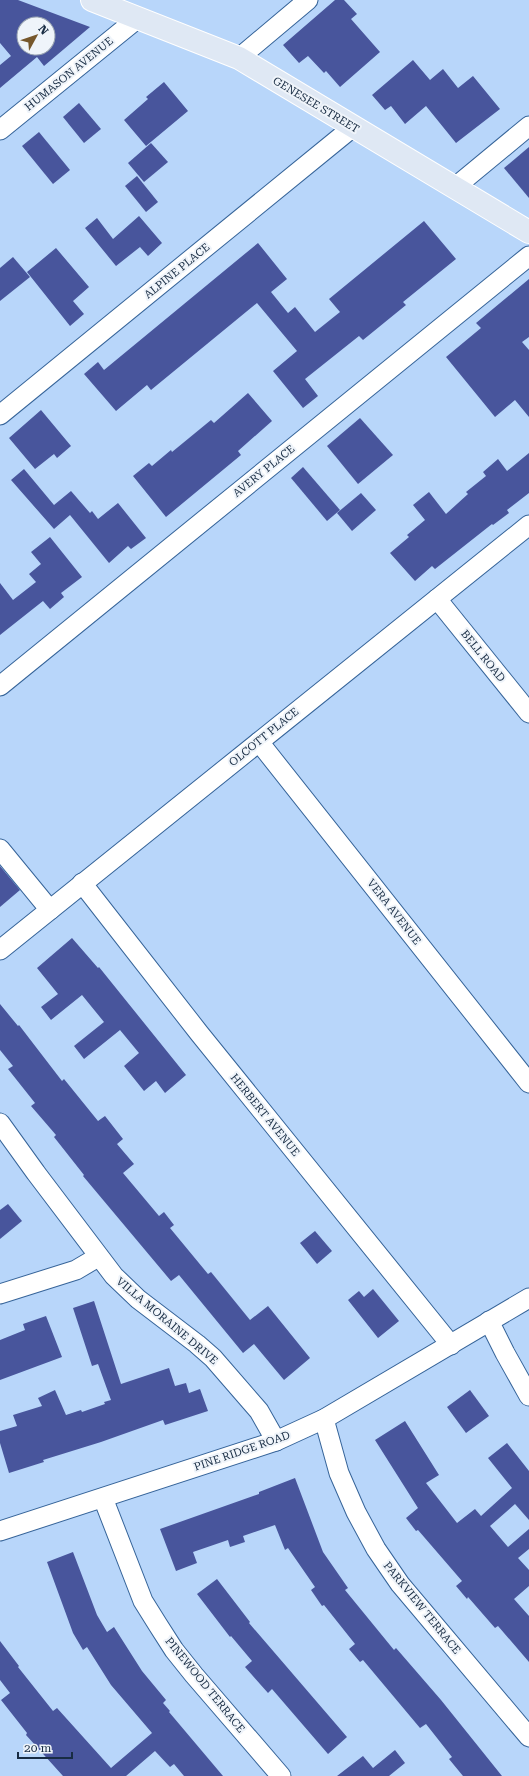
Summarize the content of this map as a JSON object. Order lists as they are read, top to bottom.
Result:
{
  "streets": {
    "main road": ["GENESEE STREET"],
    "street": [
      "HUMASON AVENUE",
      "ALPINE PLACE",
      "AVERY PLACE",
      "BELL ROAD",
      "OLCOTT PLACE",
      "VERA AVENUE",
      "HERBERT AVENUE",
      "VILLA MORAINE DRIVE",
      "PINE RIDGE ROAD",
      "PARKVIEW TERRACE",
      "PINEWOOD TERRACE"
    ]
  },
  "crossings": [
    ["HUMASON AVENUE", "GENESEE STREET"],
    ["GENESEE STREET", "ALPINE PLACE"],
    ["BELL ROAD", "OLCOTT PLACE"],
    ["OLCOTT PLACE", "VERA AVENUE"],
    ["OLCOTT PLACE", "HERBERT AVENUE"],
    ["HERBERT AVENUE", "PINE RIDGE ROAD"],
    ["VILLA MORAINE DRIVE", "PINE RIDGE ROAD"],
    ["PINE RIDGE ROAD", "PARKVIEW TERRACE"],
    ["PINE RIDGE ROAD", "PINEWOOD TERRACE"]
  ],
  "scale_bar": "20 m",
  "north": "top right"
}
